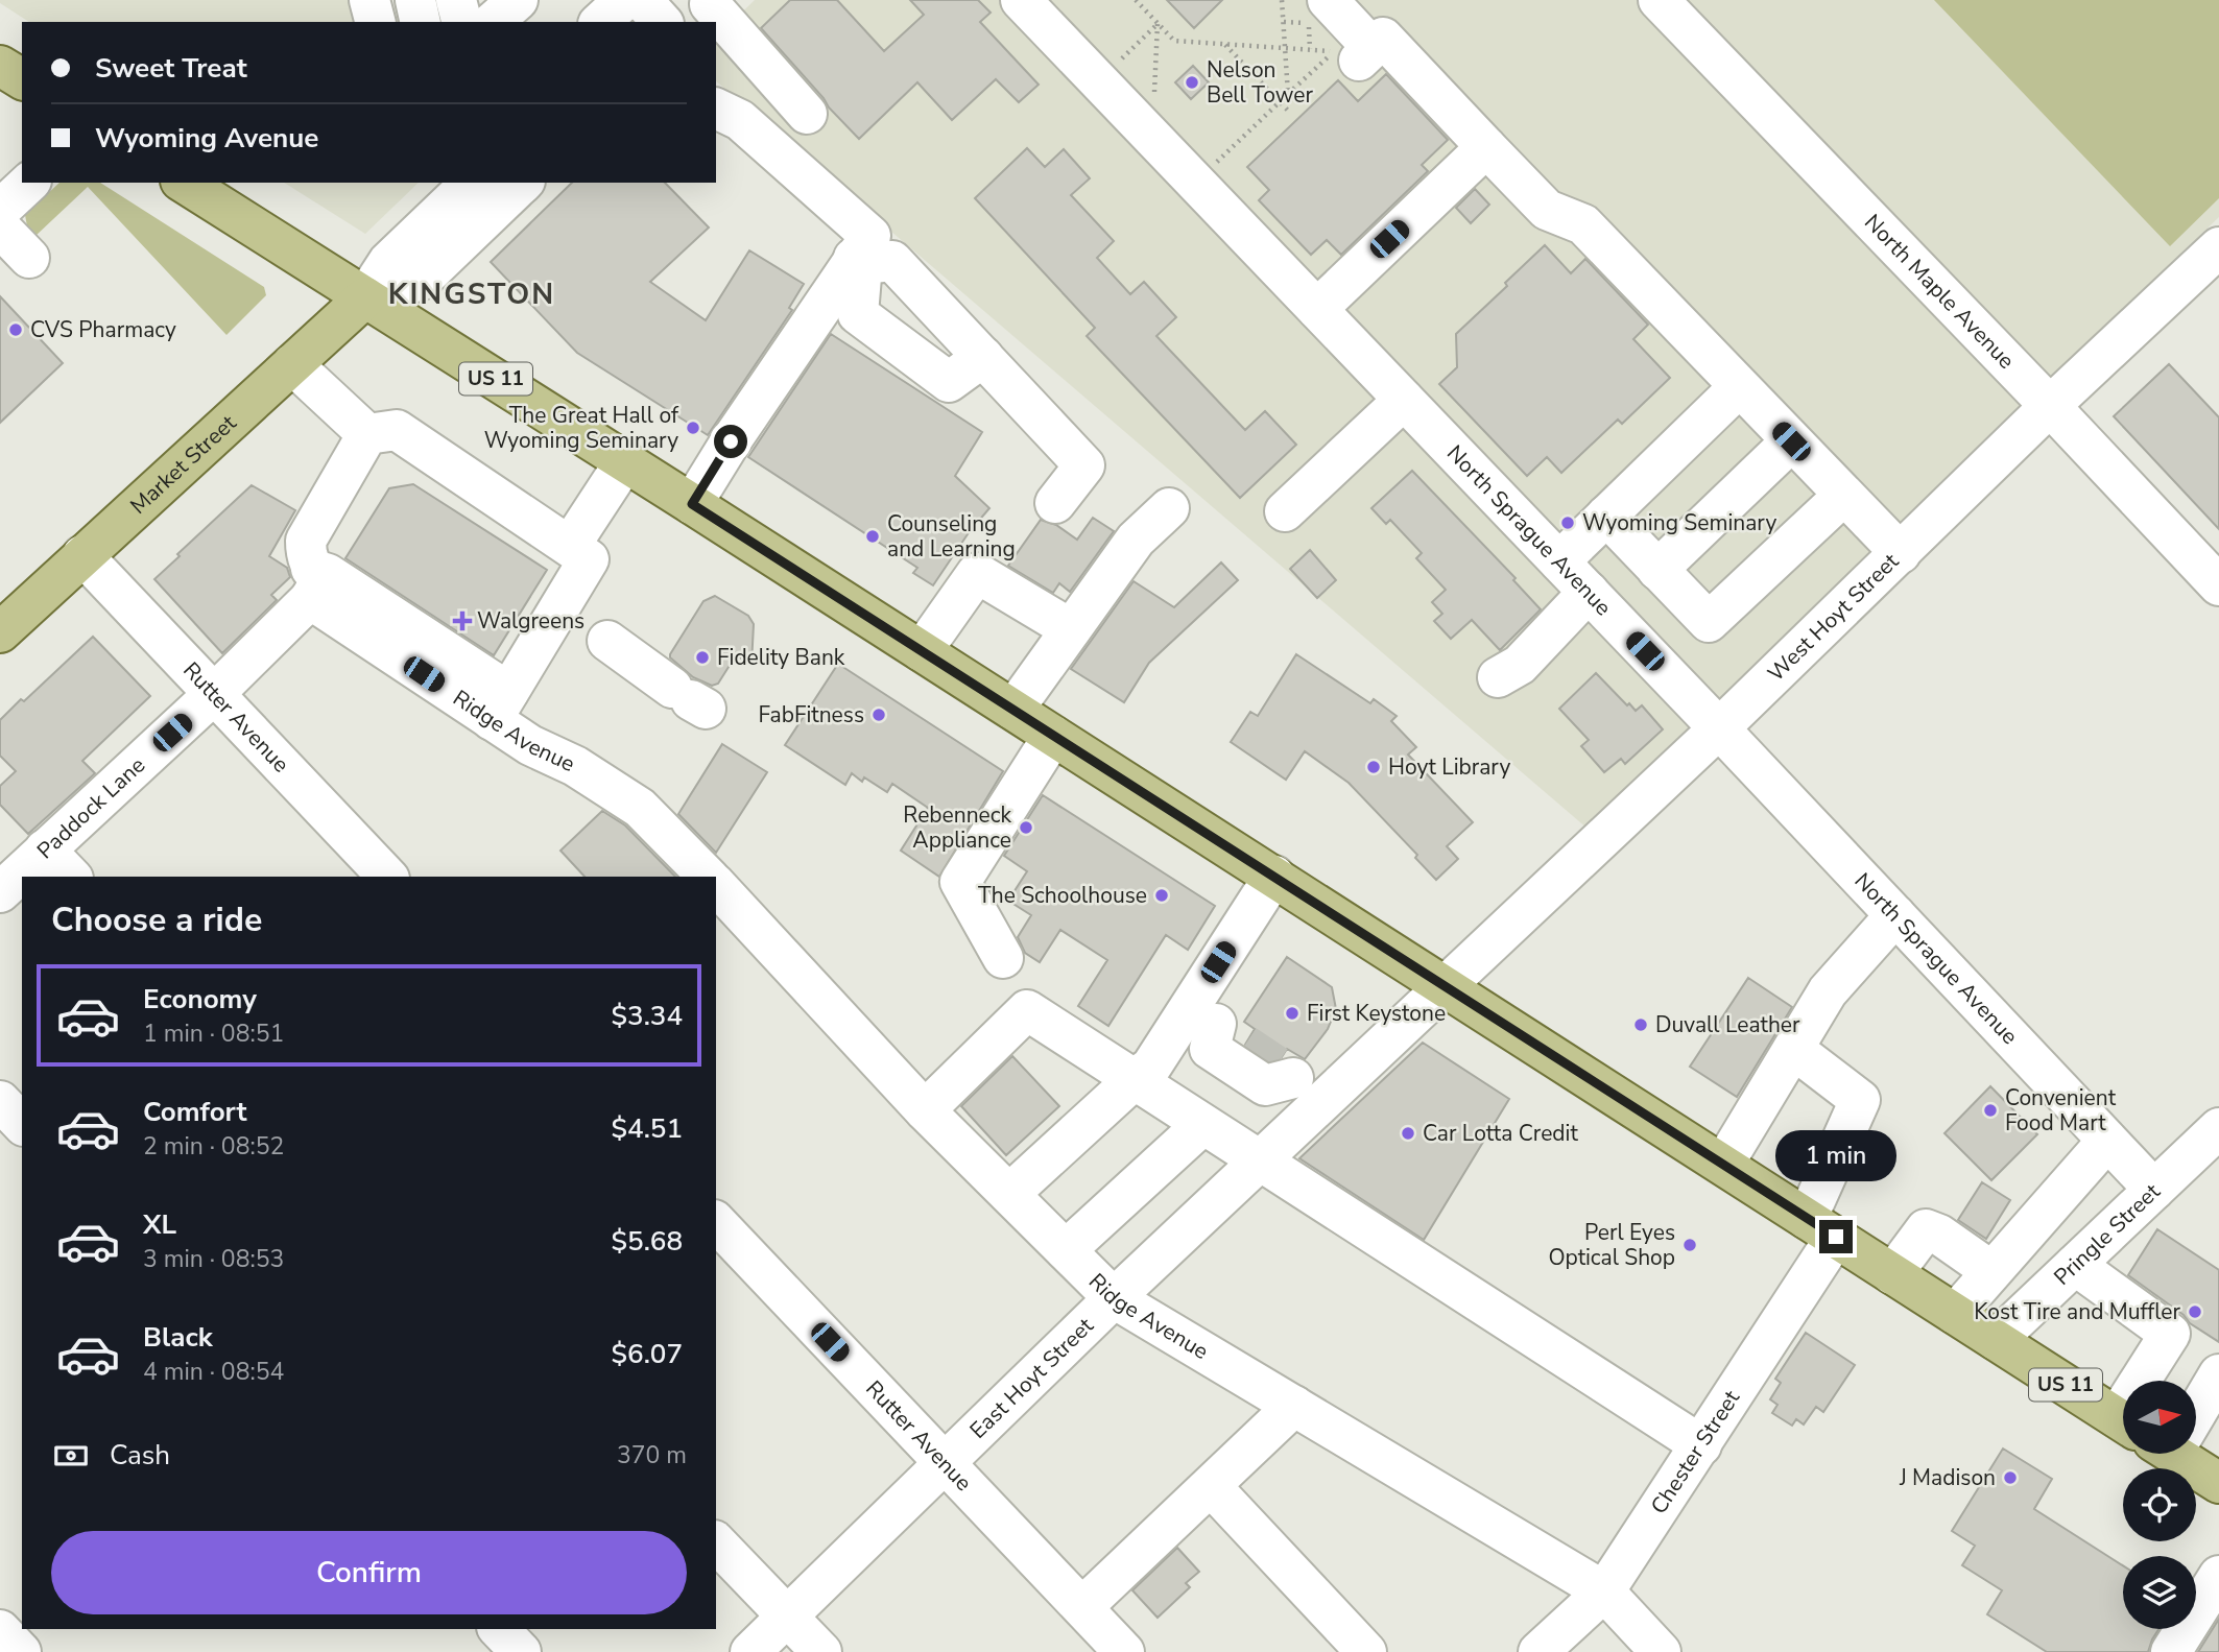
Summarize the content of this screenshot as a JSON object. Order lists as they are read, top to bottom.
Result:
{
  "streets": {
    "main road": ["US 11", "Market Street"],
    "street": [
      "North Maple Avenue",
      "North Sprague Avenue",
      "West Hoyt Street",
      "Rutter Avenue",
      "Ridge Avenue",
      "Paddock Lane",
      "Pringle Street",
      "East Hoyt Street",
      "Chester Street"
    ]
  },
  "crossings": [
    ["North Maple Avenue", "West Hoyt Street"],
    ["US 11", "Market Street"],
    ["US 11", "West Hoyt Street"],
    ["US 11", "Pringle Street"],
    ["US 11", "East Hoyt Street"],
    ["US 11", "Chester Street"],
    ["Market Street", "Rutter Avenue"],
    ["North Sprague Avenue", "West Hoyt Street"],
    ["North Sprague Avenue", "Pringle Street"],
    ["West Hoyt Street", "East Hoyt Street"],
    ["Rutter Avenue", "Paddock Lane"],
    ["Rutter Avenue", "East Hoyt Street"],
    ["Ridge Avenue", "East Hoyt Street"],
    ["Ridge Avenue", "Chester Street"]
  ],
  "districts": ["KINGSTON"],
  "places": {
    "other": [
      "Nelson Bell Tower",
      "CVS Pharmacy",
      "The Great Hall of Wyoming Seminary",
      "Wyoming Seminary",
      "Counseling and Learning",
      "Fidelity Bank",
      "FabFitness",
      "Hoyt Library",
      "Rebenneck Appliance",
      "The Schoolhouse",
      "First Keystone",
      "Duvall Leather",
      "Convenient Food Mart",
      "Car Lotta Credit",
      "Perl Eyes Optical Shop",
      "Kost Tire and Muffler",
      "J Madison"
    ],
    "health": ["Walgreens"]
  },
  "north": "right",
  "page": {
    "banner": ["Sweet Treat", "Wyoming Avenue"],
    "heading": "Choose a ride",
    "list": [
      {
        "name": "Economy",
        "note": "1 min · 08:51",
        "value": "$3.34"
      },
      {
        "name": "Comfort",
        "note": "2 min · 08:52",
        "value": "$4.51"
      },
      {
        "name": "XL",
        "note": "3 min · 08:53",
        "value": "$5.68"
      },
      {
        "name": "Black",
        "note": "4 min · 08:54",
        "value": "$6.07"
      }
    ],
    "bubble": "1 min",
    "pay": ["Cash", "370 m"],
    "buttons": "Confirm"
  }
}
